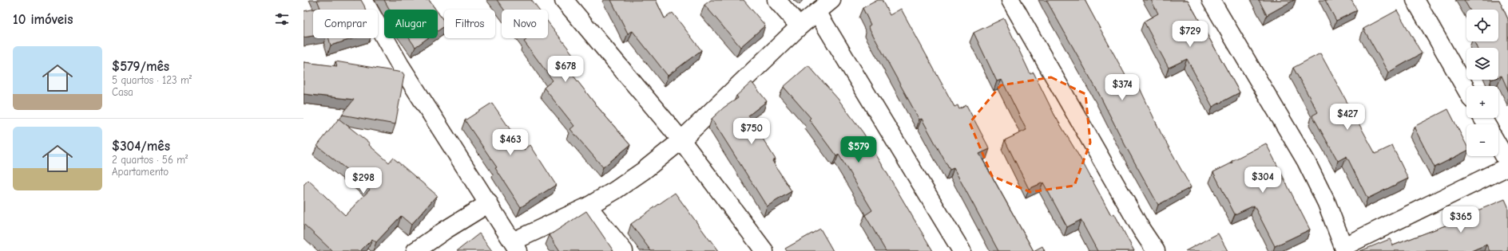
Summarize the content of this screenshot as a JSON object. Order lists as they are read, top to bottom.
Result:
{
  "page": {
    "heading": "10 imóveis",
    "map_buttons": ["+", "−"],
    "chip": [
      "Comprar",
      "Alugar",
      "Filtros",
      "Novo"
    ],
    "price": [
      "$729",
      "$678",
      "$374",
      "$427",
      "$750",
      "$463",
      "$579",
      "$304",
      "$298",
      "$365"
    ],
    "list": [
      {
        "name": "$579/mês",
        "note": "5 quartos · 123 m² · Casa"
      },
      {
        "name": "$304/mês",
        "note": "2 quartos · 56 m² · Apartamento"
      }
    ]
  }
}
